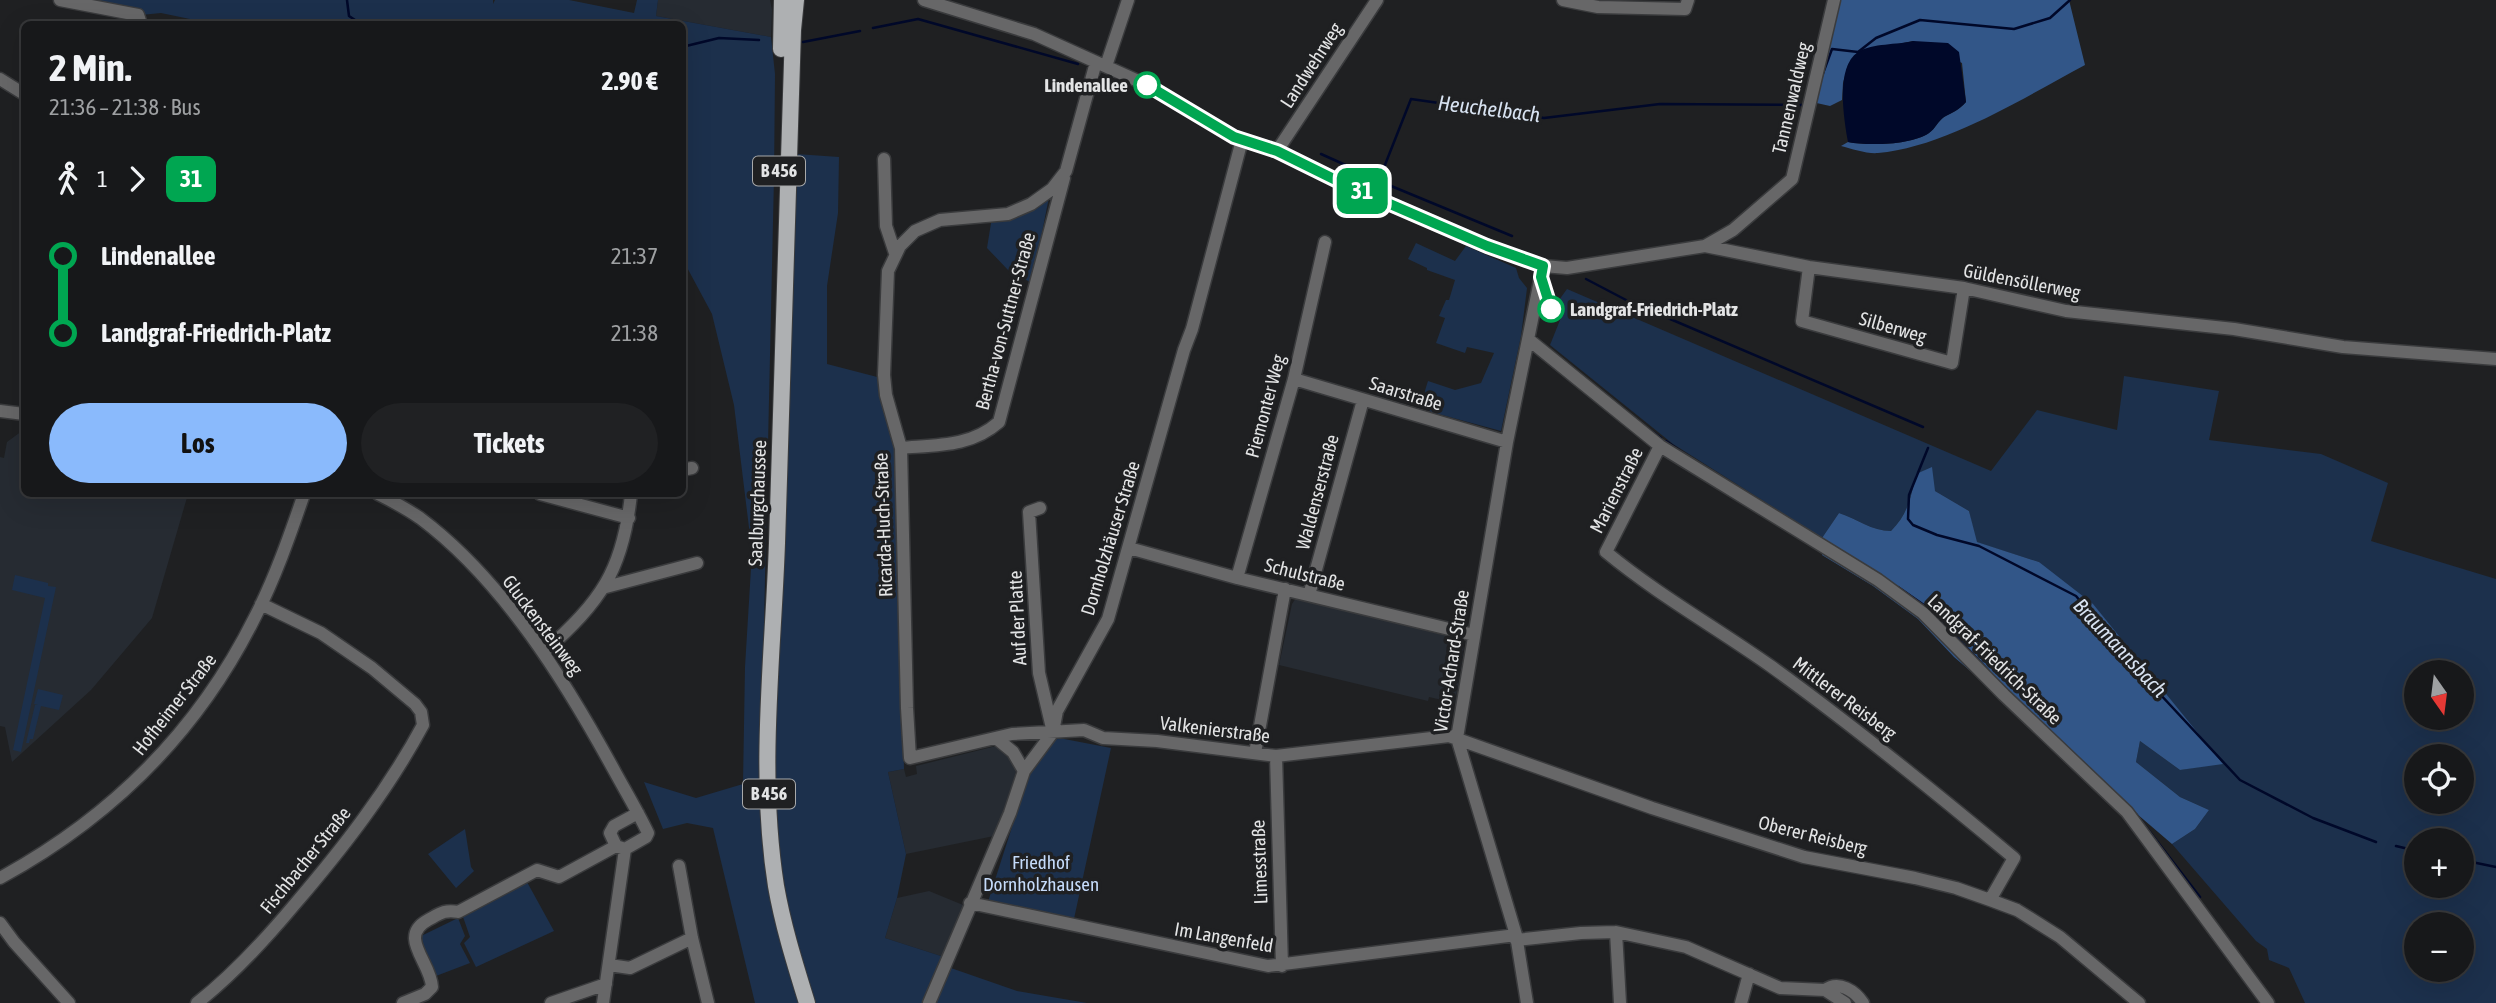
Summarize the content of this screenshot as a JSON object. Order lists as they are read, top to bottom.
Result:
{
  "streets": {
    "main road": ["B 456", "Saalburgchaussee"],
    "street": [
      "Landwehrweg",
      "Tannenwaldweg",
      "Güldensöllerweg",
      "Bertha-von-Suttner-Straße",
      "Silberweg",
      "Saarstraße",
      "Piemonter Weg",
      "Marienstraße",
      "Waldenserstraße",
      "Ricarda-Huch-Straße",
      "Dornholzhäuser Straße",
      "Schulstraße",
      "Auf der Platte",
      "Gluckensteinweg",
      "Landgraf-Friedrich-Straße",
      "Victor-Achard-Straße",
      "Mittlerer Reisberg",
      "Hofheimer Straße",
      "Valkenierstraße",
      "Oberer Reisberg",
      "Fischbacher Straße",
      "Limesstraße",
      "Im Langenfeld"
    ]
  },
  "crossings": [
    ["Tannenwaldweg", "Güldensöllerweg"],
    ["Güldensöllerweg", "Silberweg"],
    ["Güldensöllerweg", "Victor-Achard-Straße"],
    ["Bertha-von-Suttner-Straße", "Ricarda-Huch-Straße"],
    ["Saarstraße", "Piemonter Weg"],
    ["Saarstraße", "Waldenserstraße"],
    ["Saarstraße", "Victor-Achard-Straße"],
    ["Piemonter Weg", "Schulstraße"],
    ["Marienstraße", "Landgraf-Friedrich-Straße"],
    ["Marienstraße", "Mittlerer Reisberg"],
    ["Waldenserstraße", "Schulstraße"],
    ["Ricarda-Huch-Straße", "Valkenierstraße"],
    ["Dornholzhäuser Straße", "Schulstraße"],
    ["Dornholzhäuser Straße", "Auf der Platte"],
    ["Dornholzhäuser Straße", "Valkenierstraße"],
    ["Dornholzhäuser Straße", "Im Langenfeld"],
    ["Schulstraße", "Victor-Achard-Straße"],
    ["Auf der Platte", "Valkenierstraße"],
    ["Landgraf-Friedrich-Straße", "Victor-Achard-Straße"],
    ["Victor-Achard-Straße", "Valkenierstraße"],
    ["Victor-Achard-Straße", "Oberer Reisberg"],
    ["Victor-Achard-Straße", "Im Langenfeld"],
    ["Mittlerer Reisberg", "Oberer Reisberg"],
    ["Hofheimer Straße", "Fischbacher Straße"],
    ["Valkenierstraße", "Oberer Reisberg"],
    ["Valkenierstraße", "Limesstraße"],
    ["Limesstraße", "Im Langenfeld"]
  ],
  "water": ["Heuchelbach", "Braumannsbach"],
  "parks": ["Friedhof Dornholzhausen"],
  "places": ["Lindenallee", "Landgraf-Friedrich-Platz"],
  "lines": ["bus line 31"],
  "north": "bottom",
  "page": {
    "on_map": "31",
    "heading": ["2 Min.", "21:36 – 21:38 · Bus", "2.90 €"],
    "legs": ["1", "31"],
    "list": [
      {
        "name": "Lindenallee",
        "value": "21:37"
      },
      {
        "name": "Landgraf-Friedrich-Platz",
        "value": "21:38"
      }
    ],
    "buttons": ["Los", "Tickets"],
    "map_buttons": ["+", "−"]
  }
}
